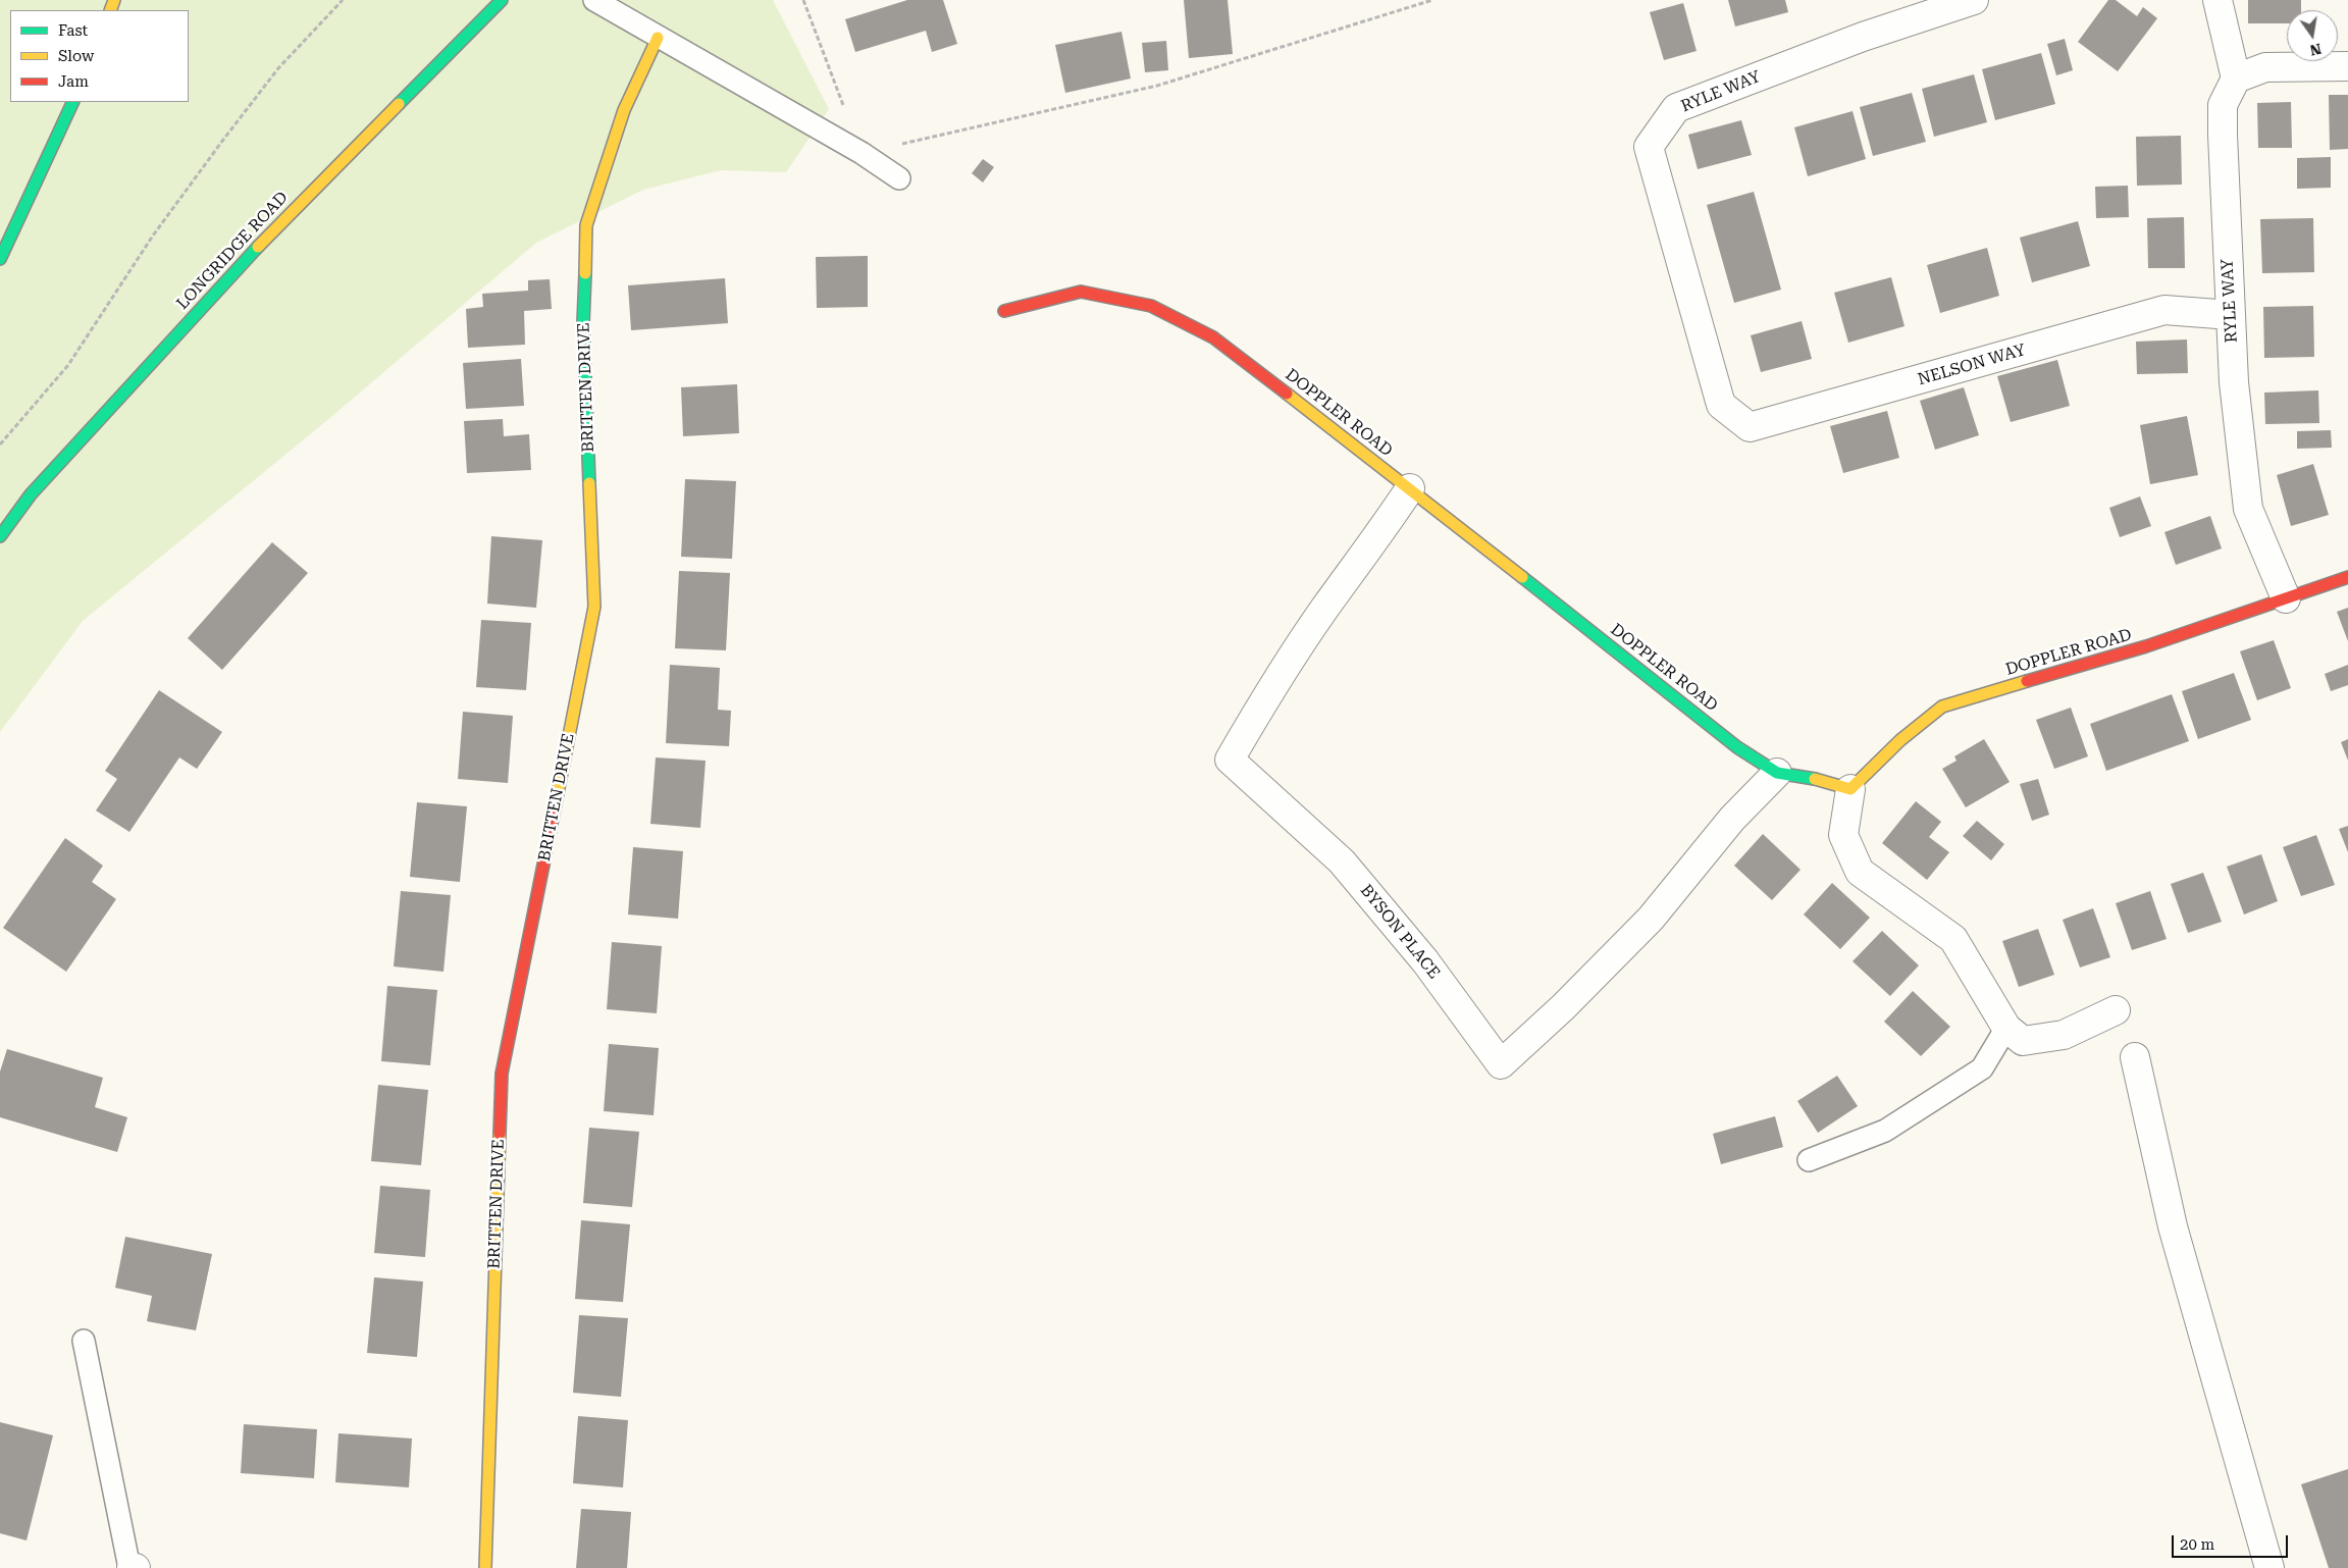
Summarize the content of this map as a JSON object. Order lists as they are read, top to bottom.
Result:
{
  "streets": {
    "street": [
      "RYLE WAY",
      "LONGRIDGE ROAD",
      "NELSON WAY",
      "BRITTEN DRIVE",
      "DOPPLER ROAD",
      "BYSON PLACE"
    ]
  },
  "crossings": [
    ["RYLE WAY", "NELSON WAY"],
    ["RYLE WAY", "DOPPLER ROAD"],
    ["DOPPLER ROAD", "BYSON PLACE"]
  ],
  "legend": ["Fast", "Slow", "Jam"],
  "scale_bar": "20 m",
  "north": "bottom"
}
